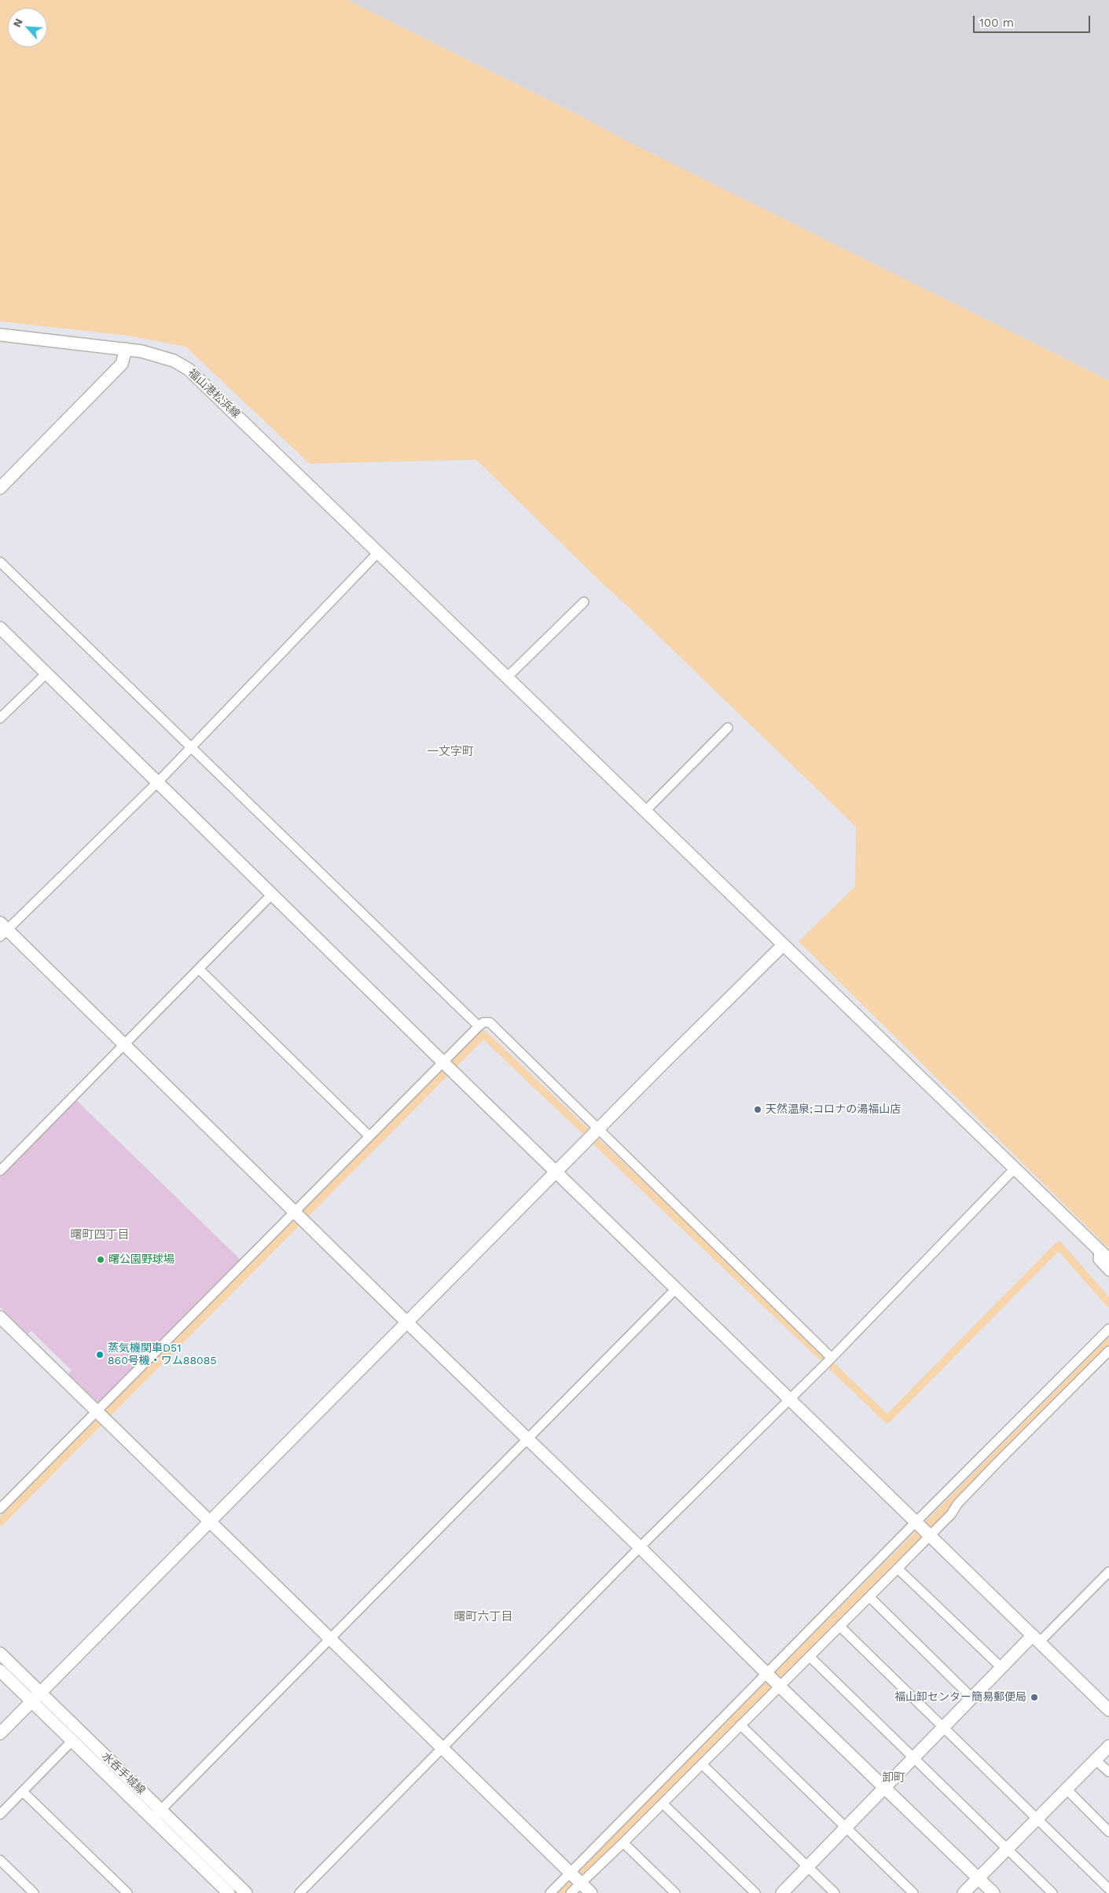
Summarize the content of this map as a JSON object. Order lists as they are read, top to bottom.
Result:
{
  "streets": {
    "street": ["福山港松浜線", "水呑手城線"]
  },
  "districts": [
    "一文字町",
    "曙町四丁目",
    "曙町六丁目",
    "卸町"
  ],
  "places": [
    "天然温泉;コロナの湯福山店",
    "曙公園野球場",
    "蒸気機関車D51 860号機・ワム88085",
    "福山卸センター簡易郵便局"
  ],
  "scale_bar": "100 m",
  "north": "top left"
}
